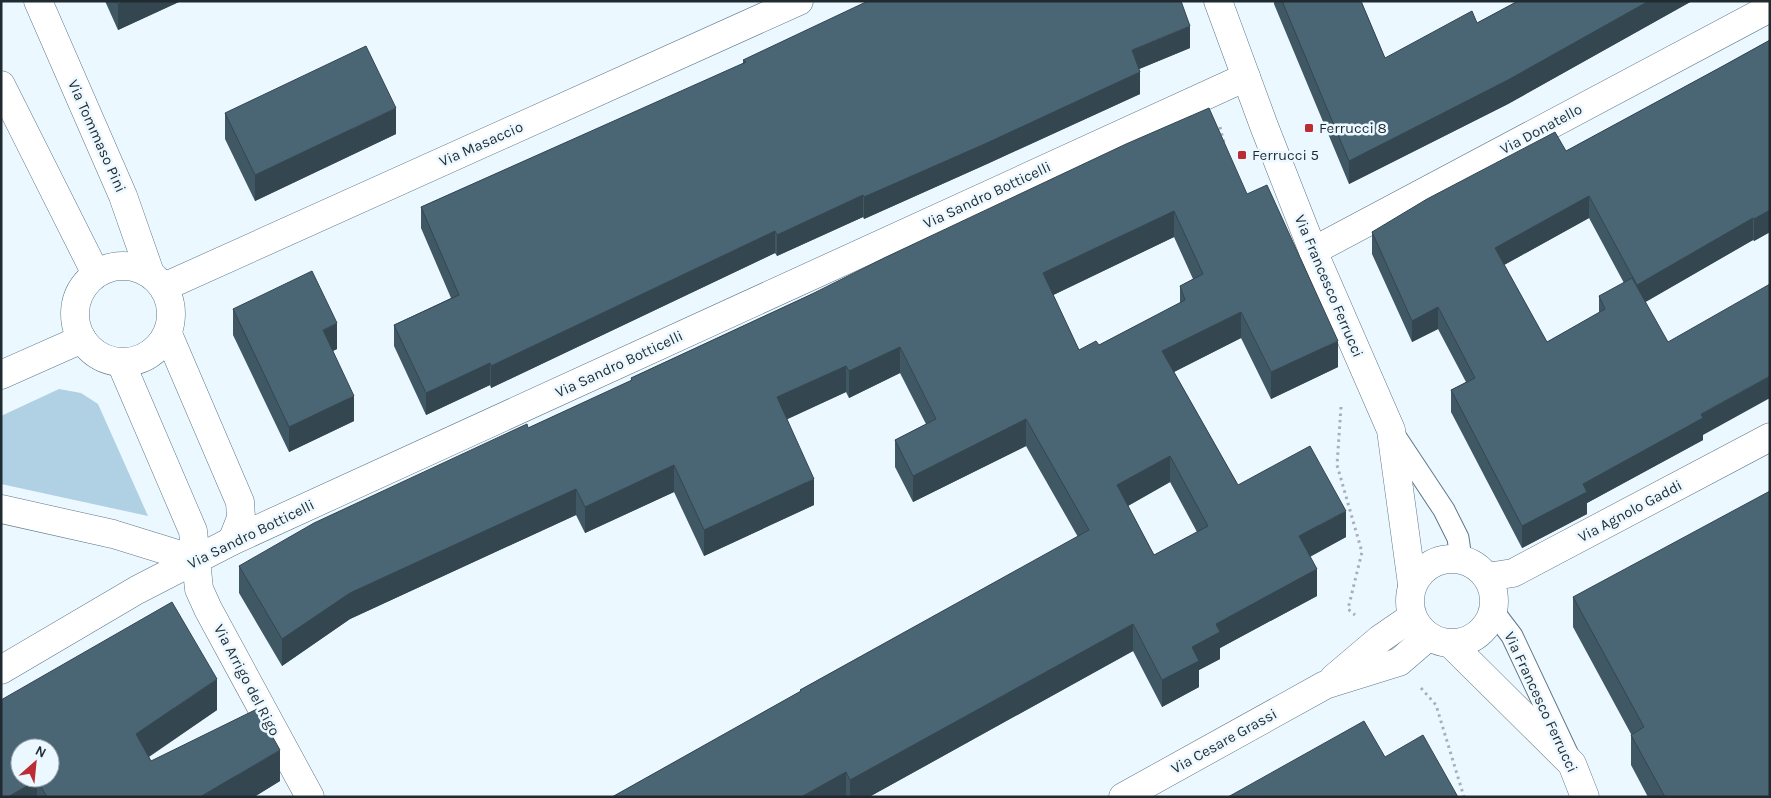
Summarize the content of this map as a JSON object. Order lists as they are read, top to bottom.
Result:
{
  "streets": {
    "street": [
      "Via Donatello",
      "Via Tommaso Pini",
      "Via Masaccio",
      "Via Sandro Botticelli",
      "Via Francesco Ferrucci",
      "Via Agnolo Gaddi",
      "Via Arrigo del Rigo",
      "Via Cesare Grassi"
    ]
  },
  "crossings": [
    ["Via Donatello", "Via Francesco Ferrucci"],
    ["Via Tommaso Pini", "Via Masaccio"],
    ["Via Tommaso Pini", "Via Sandro Botticelli"],
    ["Via Sandro Botticelli", "Via Francesco Ferrucci"],
    ["Via Sandro Botticelli", "Via Arrigo del Rigo"],
    ["Via Francesco Ferrucci", "Via Agnolo Gaddi"],
    ["Via Francesco Ferrucci", "Via Cesare Grassi"],
    ["Via Agnolo Gaddi", "Via Cesare Grassi"]
  ],
  "places": {
    "transit": ["Ferrucci 8", "Ferrucci 5"]
  },
  "north": "top right"
}
